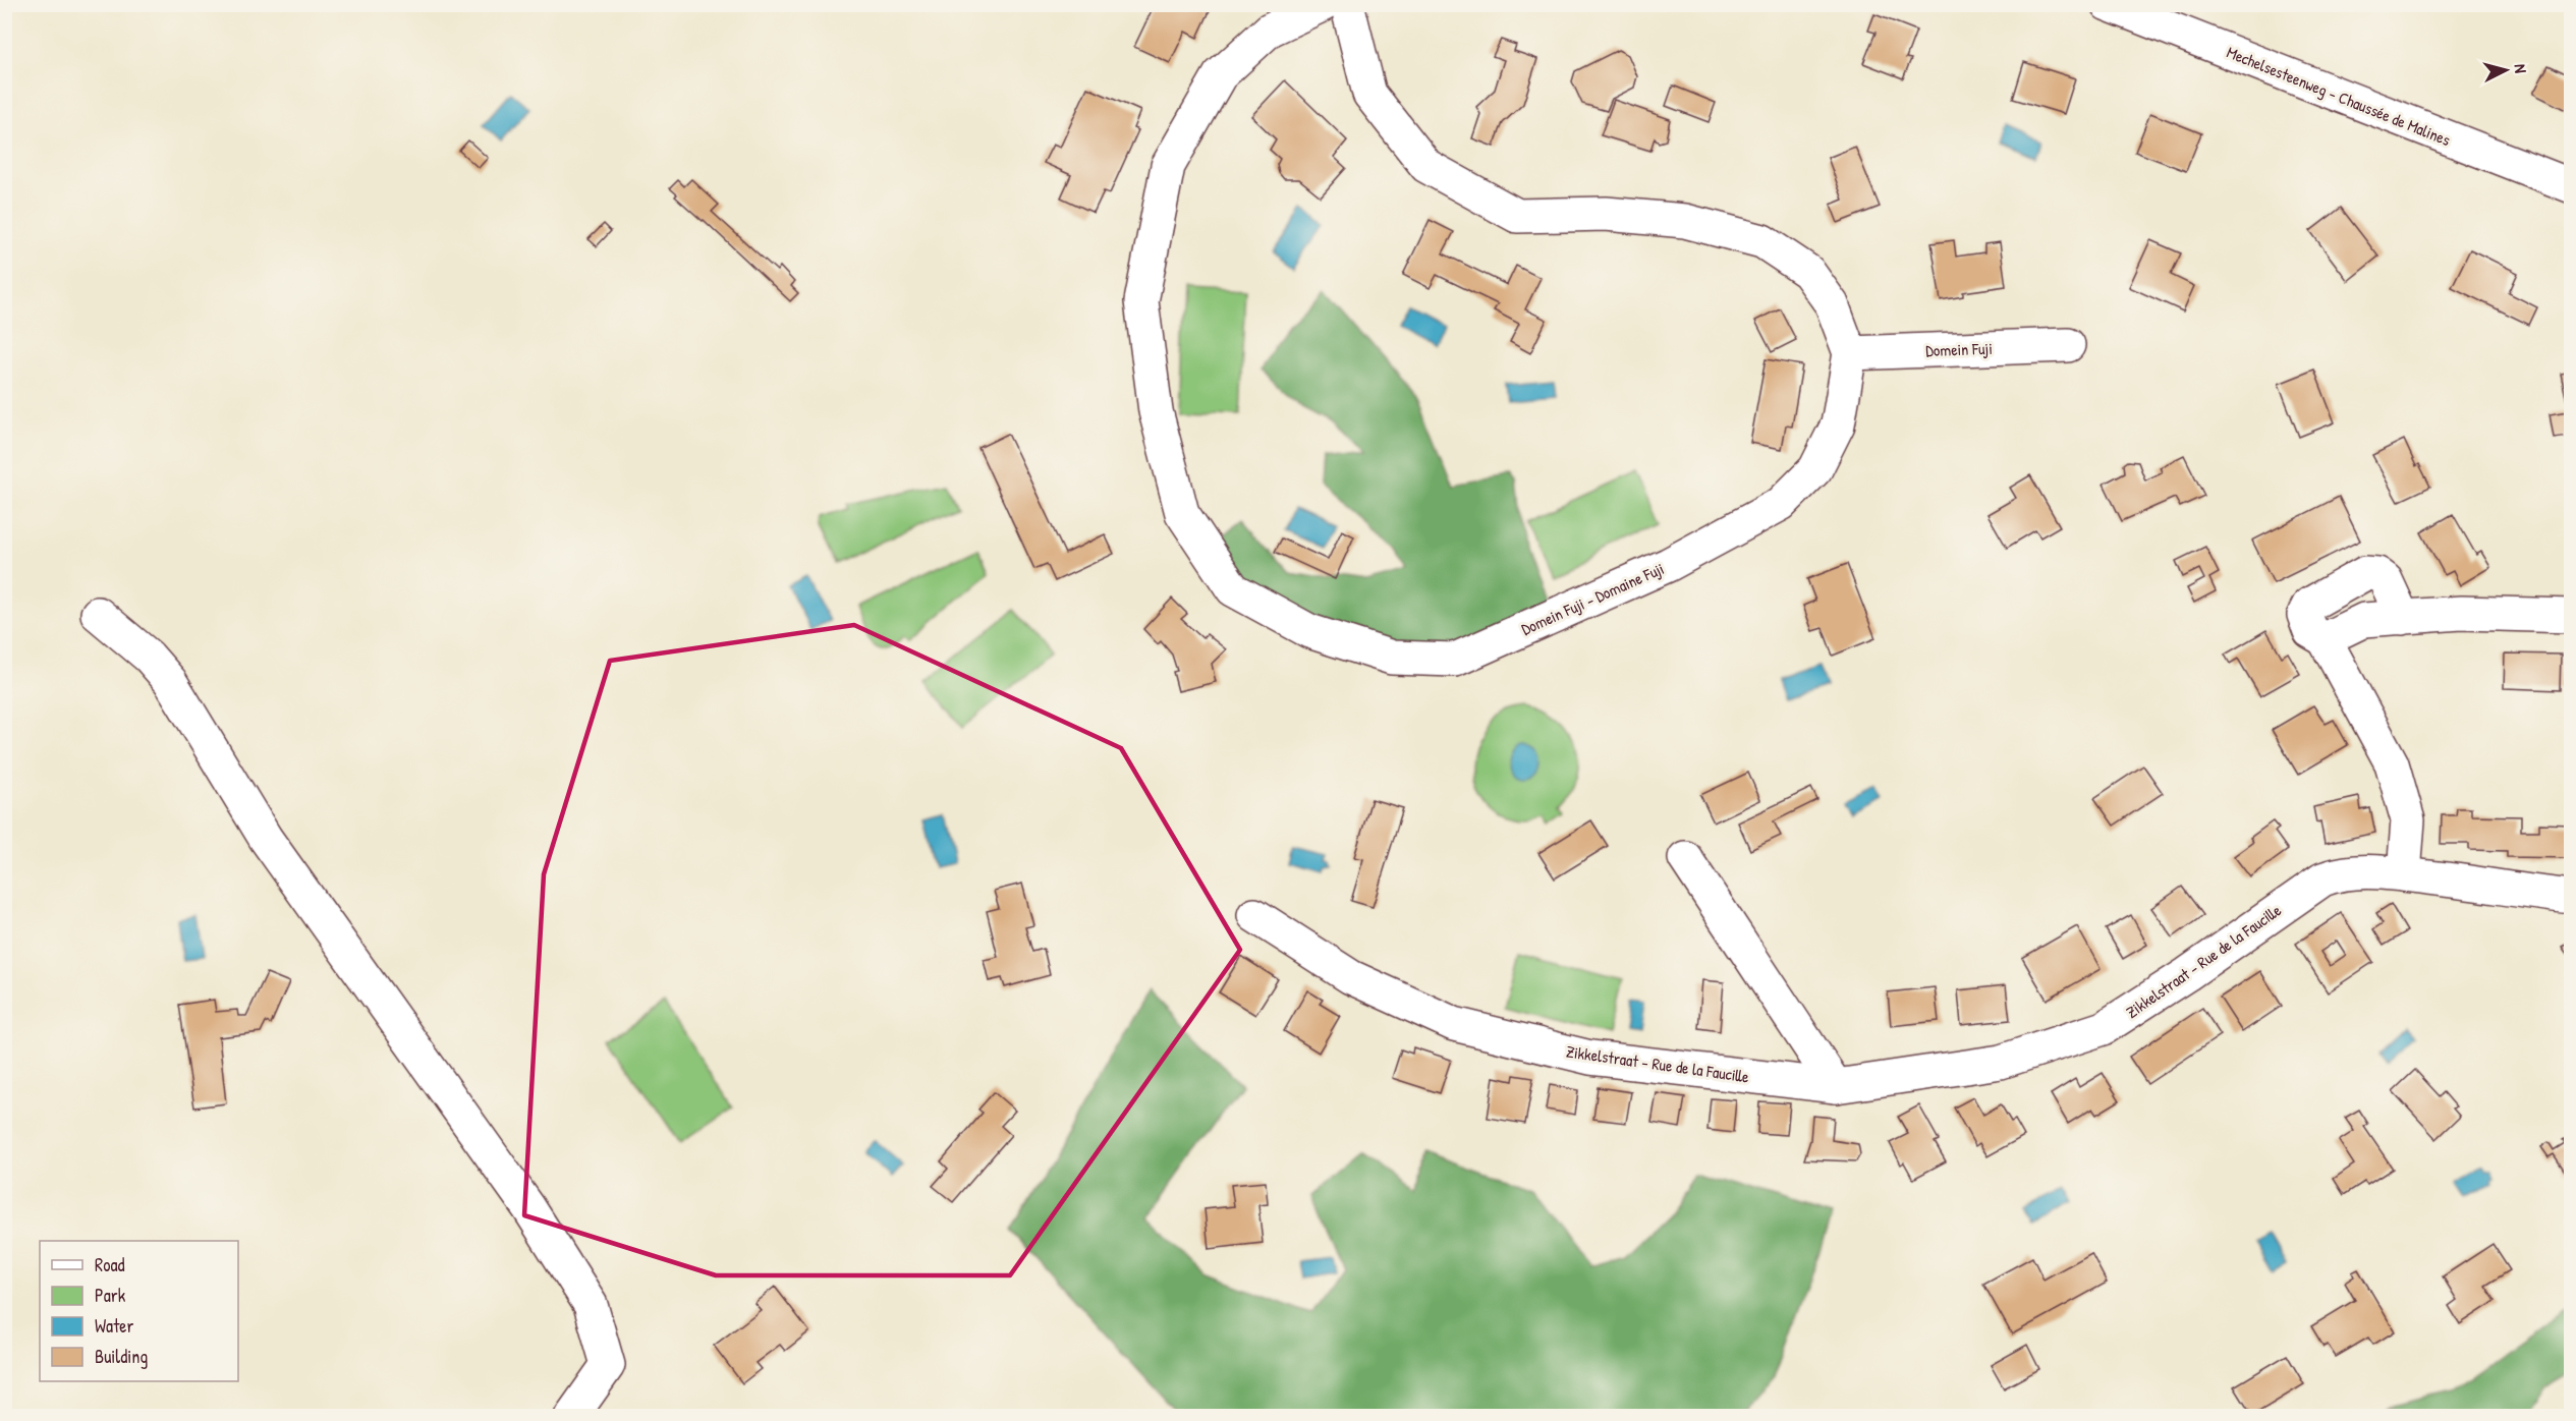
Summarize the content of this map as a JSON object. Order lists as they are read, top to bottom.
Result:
{
  "streets": {
    "street": [
      "Mechelsesteenweg - Chaussée de Malines",
      "Domein Fuji",
      "Domein Fuji - Domaine Fuji",
      "Zikkelstraat - Rue de la Faucille"
    ]
  },
  "crossings": [
    ["Domein Fuji", "Domein Fuji - Domaine Fuji"]
  ],
  "legend": [
    "Road",
    "Park",
    "Water",
    "Building"
  ],
  "north": "right"
}
